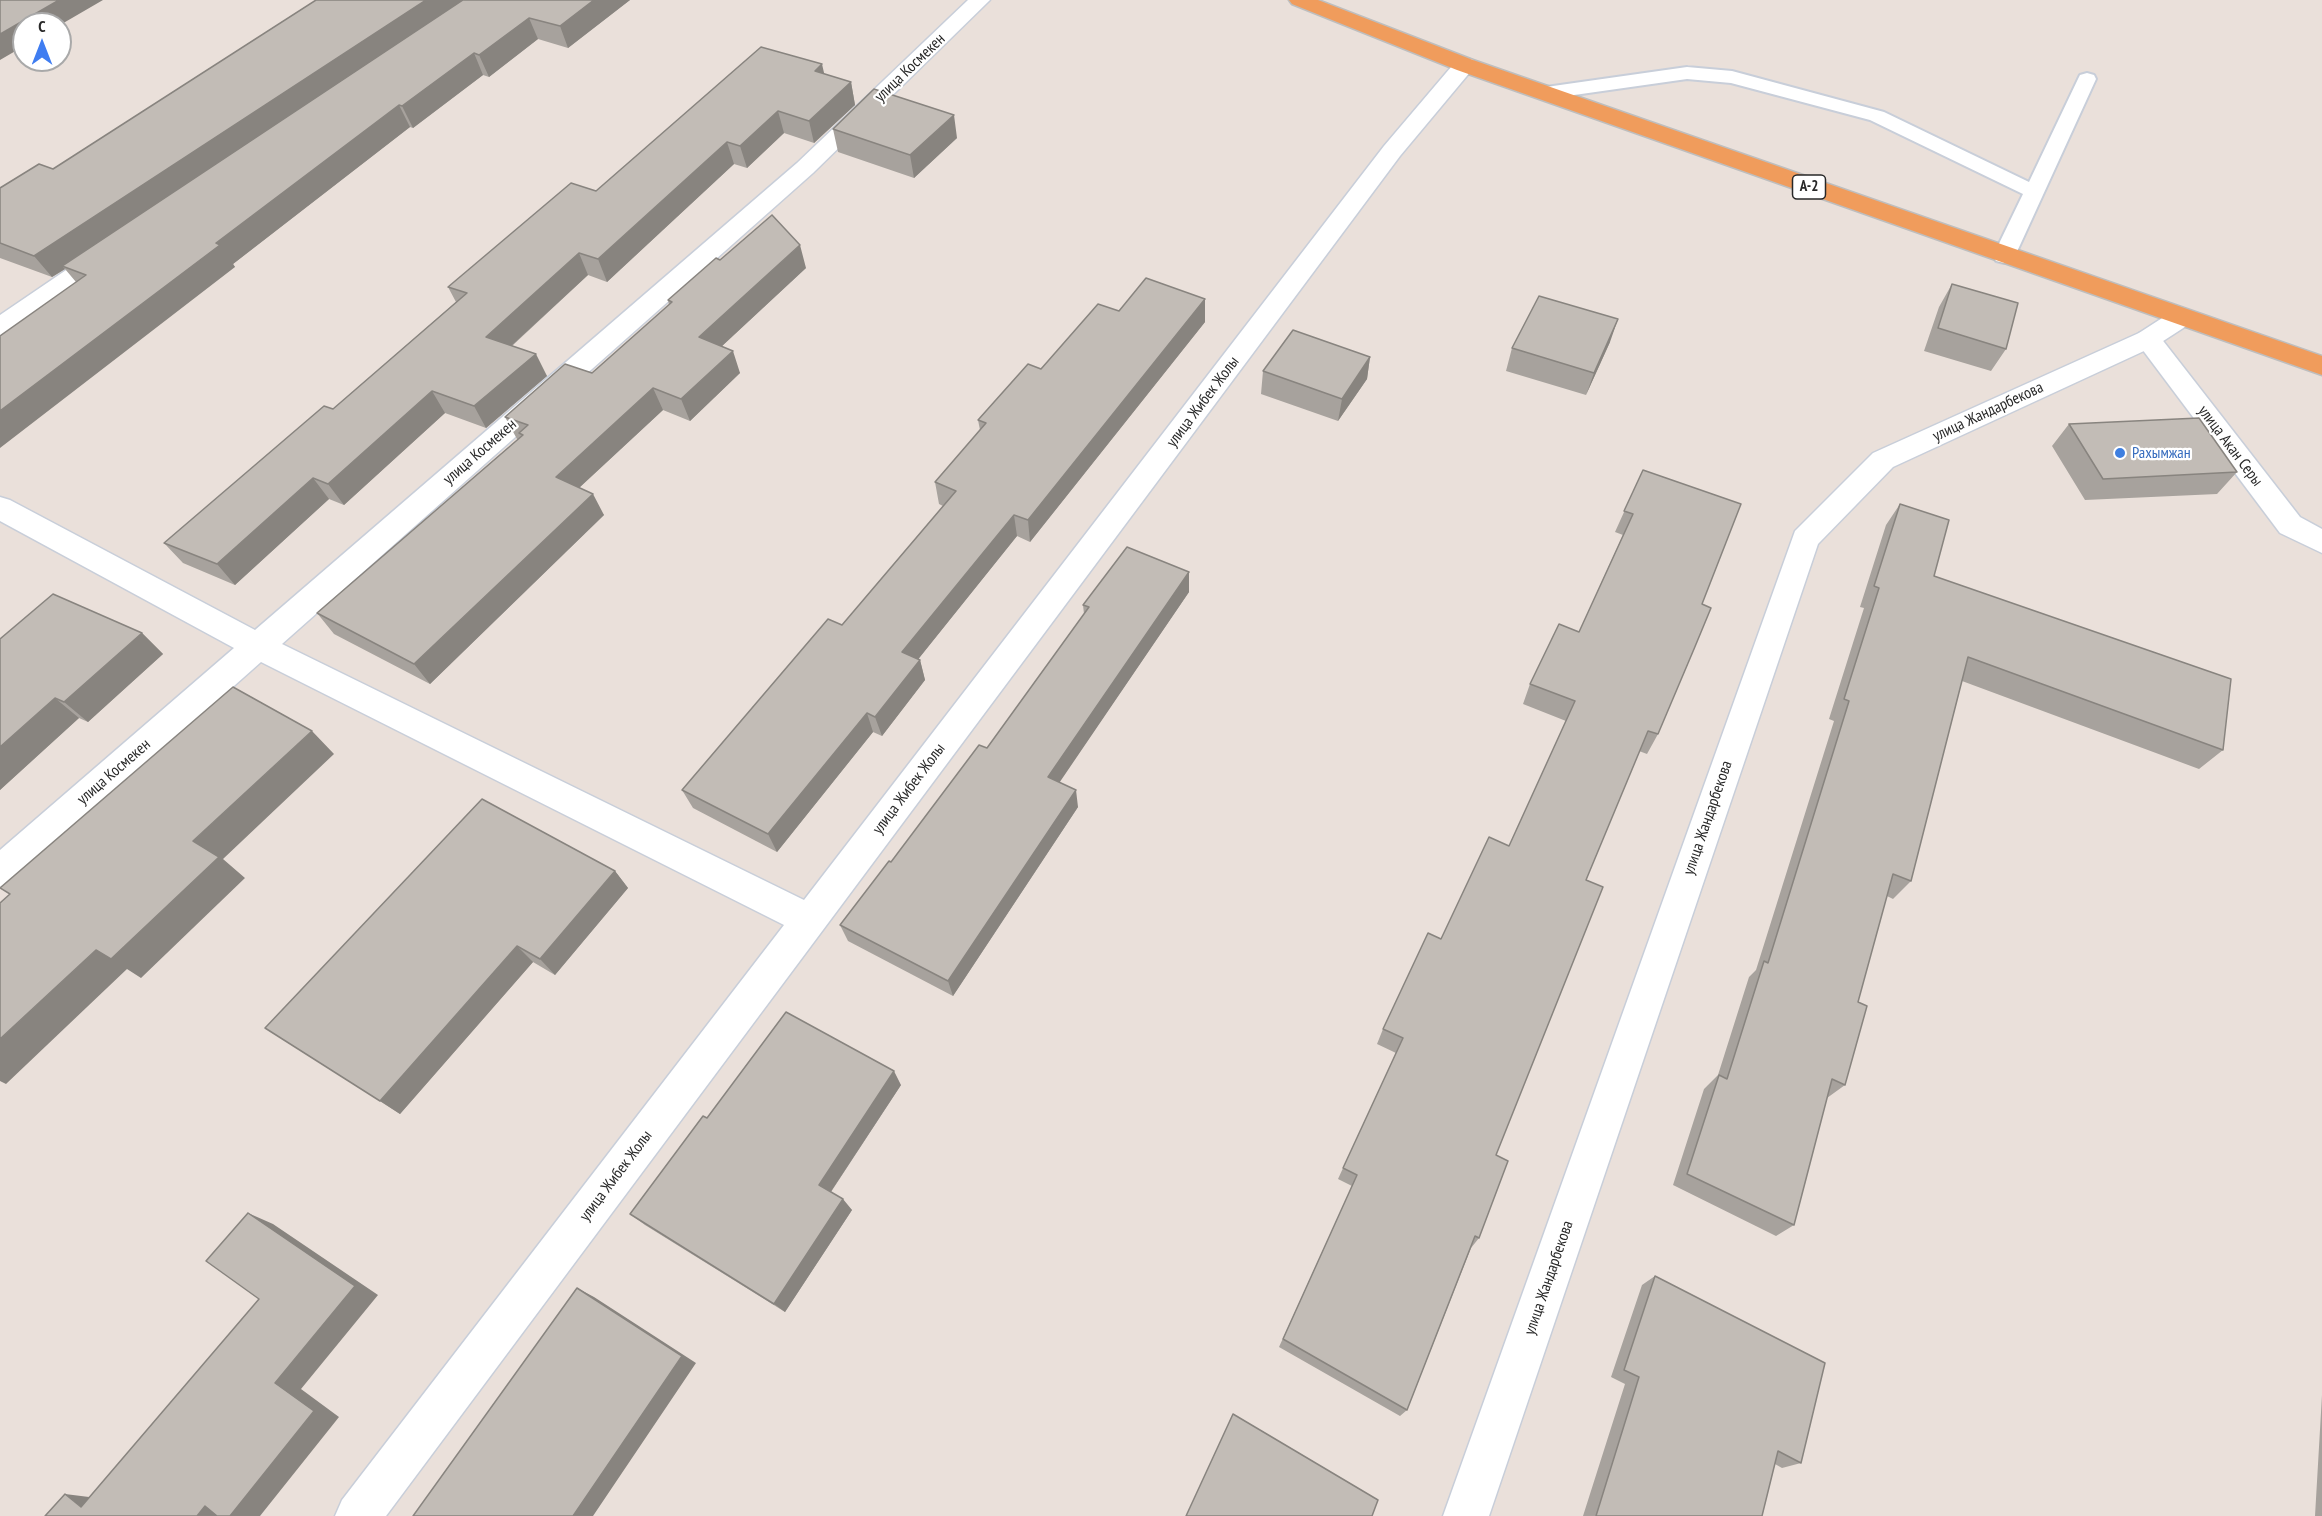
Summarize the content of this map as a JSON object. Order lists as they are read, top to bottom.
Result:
{
  "streets": {
    "highway": ["A-2"],
    "street": [
      "улица Космекен",
      "улица Жибек Жолы",
      "улица Жандарбекова",
      "улица Акан Серы"
    ]
  },
  "crossings": [
    ["A-2", "улица Жибек Жолы"],
    ["A-2", "улица Жандарбекова"],
    ["улица Жандарбекова", "улица Акан Серы"]
  ],
  "places": ["Рахымжан"],
  "north": "top"
}
